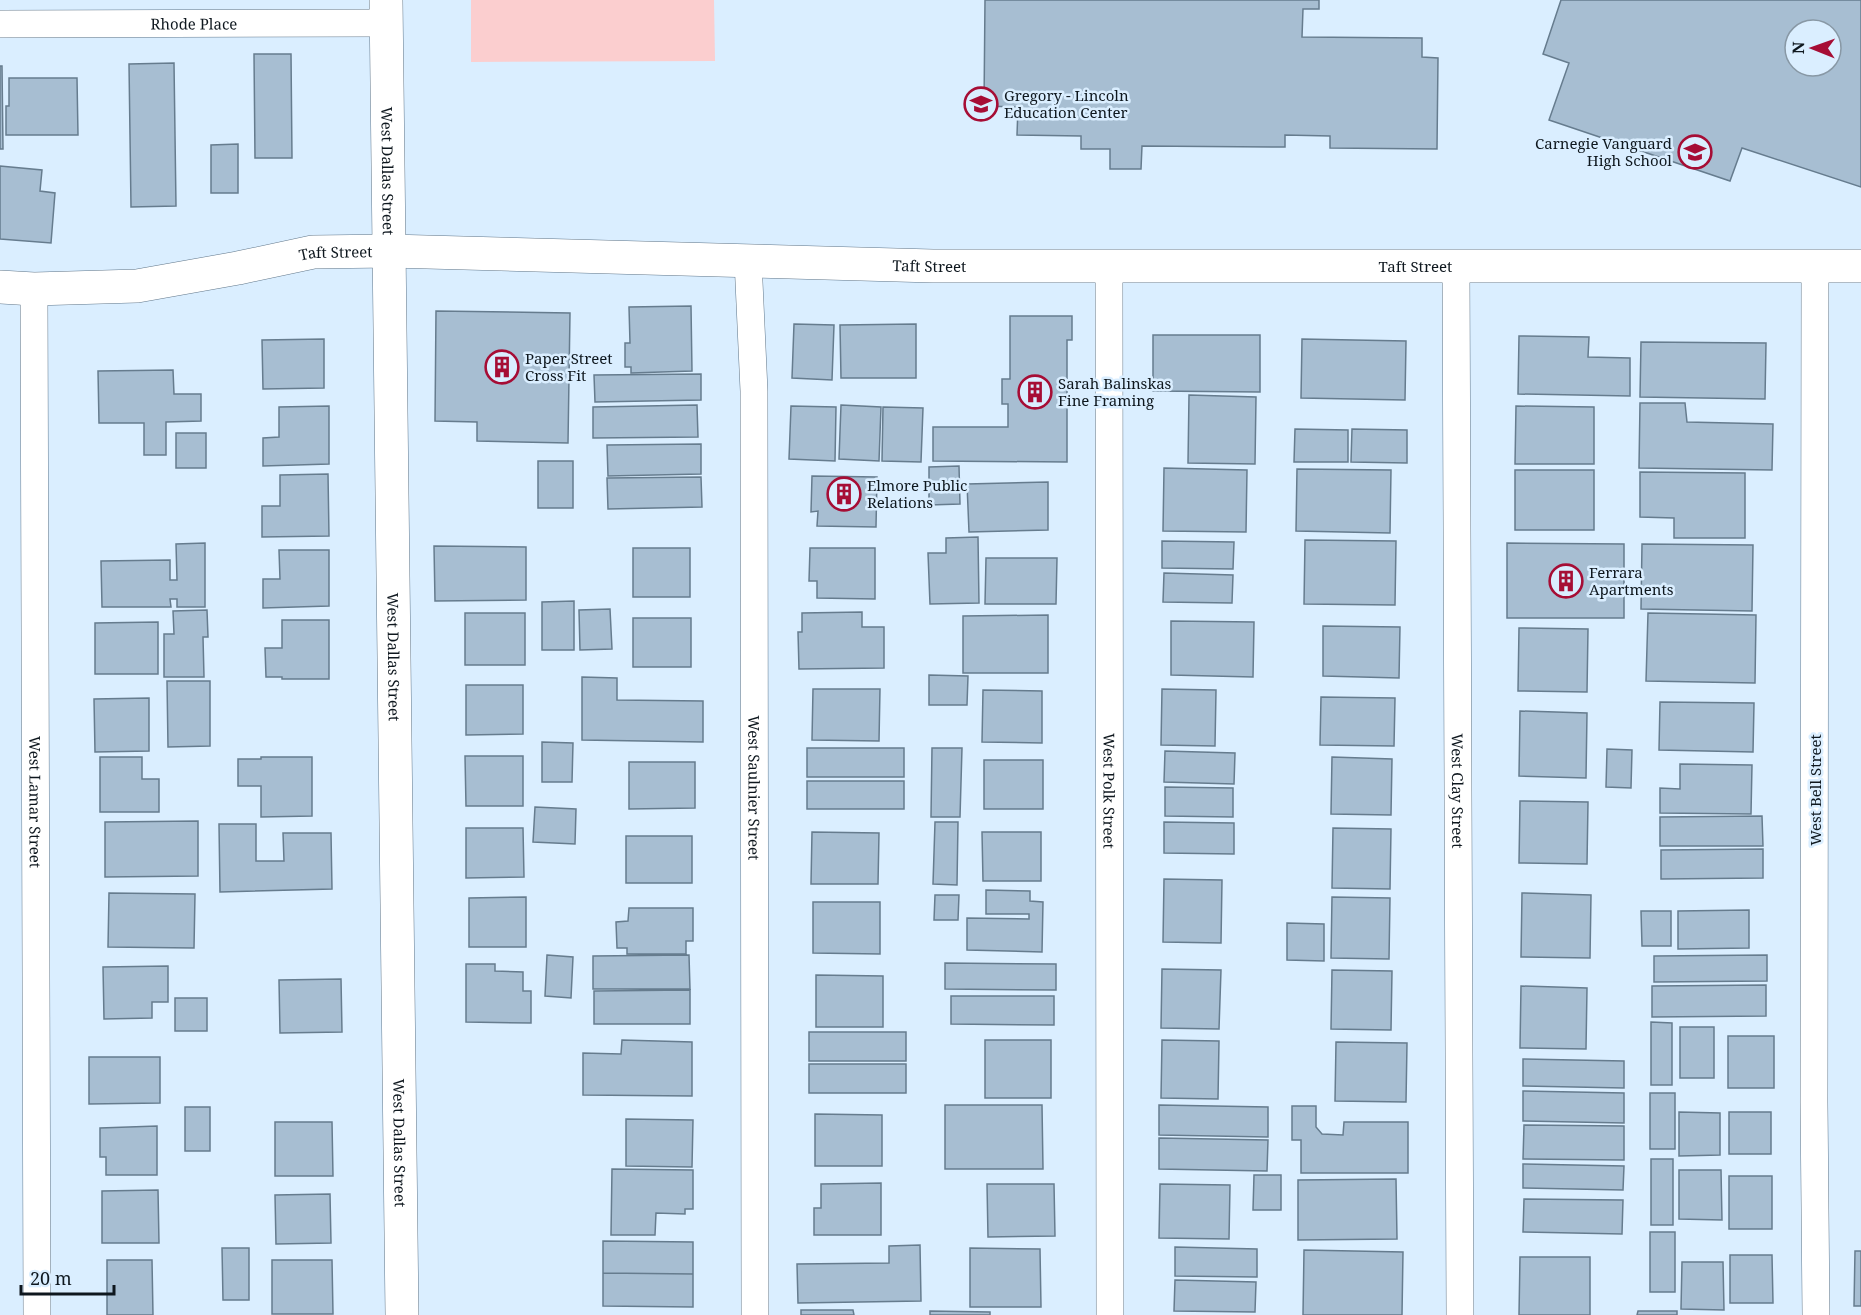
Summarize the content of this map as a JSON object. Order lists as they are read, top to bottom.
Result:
{
  "streets": {
    "street": [
      "Rhode Place",
      "West Dallas Street",
      "Taft Street",
      "West Saulnier Street",
      "West Clay Street",
      "West Bell Street",
      "West Polk Street",
      "West Lamar Street"
    ]
  },
  "crossings": [
    ["Rhode Place", "West Dallas Street"],
    ["West Dallas Street", "Taft Street"],
    ["Taft Street", "West Saulnier Street"],
    ["Taft Street", "West Clay Street"],
    ["Taft Street", "West Bell Street"],
    ["Taft Street", "West Polk Street"],
    ["Taft Street", "West Lamar Street"]
  ],
  "places": {
    "school or university": ["Gregory - Lincoln Education Center", "Carnegie Vanguard High School"],
    "building": [
      "Paper Street Cross Fit",
      "Sarah Balinskas Fine Framing",
      "Elmore Public Relations",
      "Ferrara Apartments"
    ]
  },
  "scale_bar": "20 m",
  "north": "left"
}
